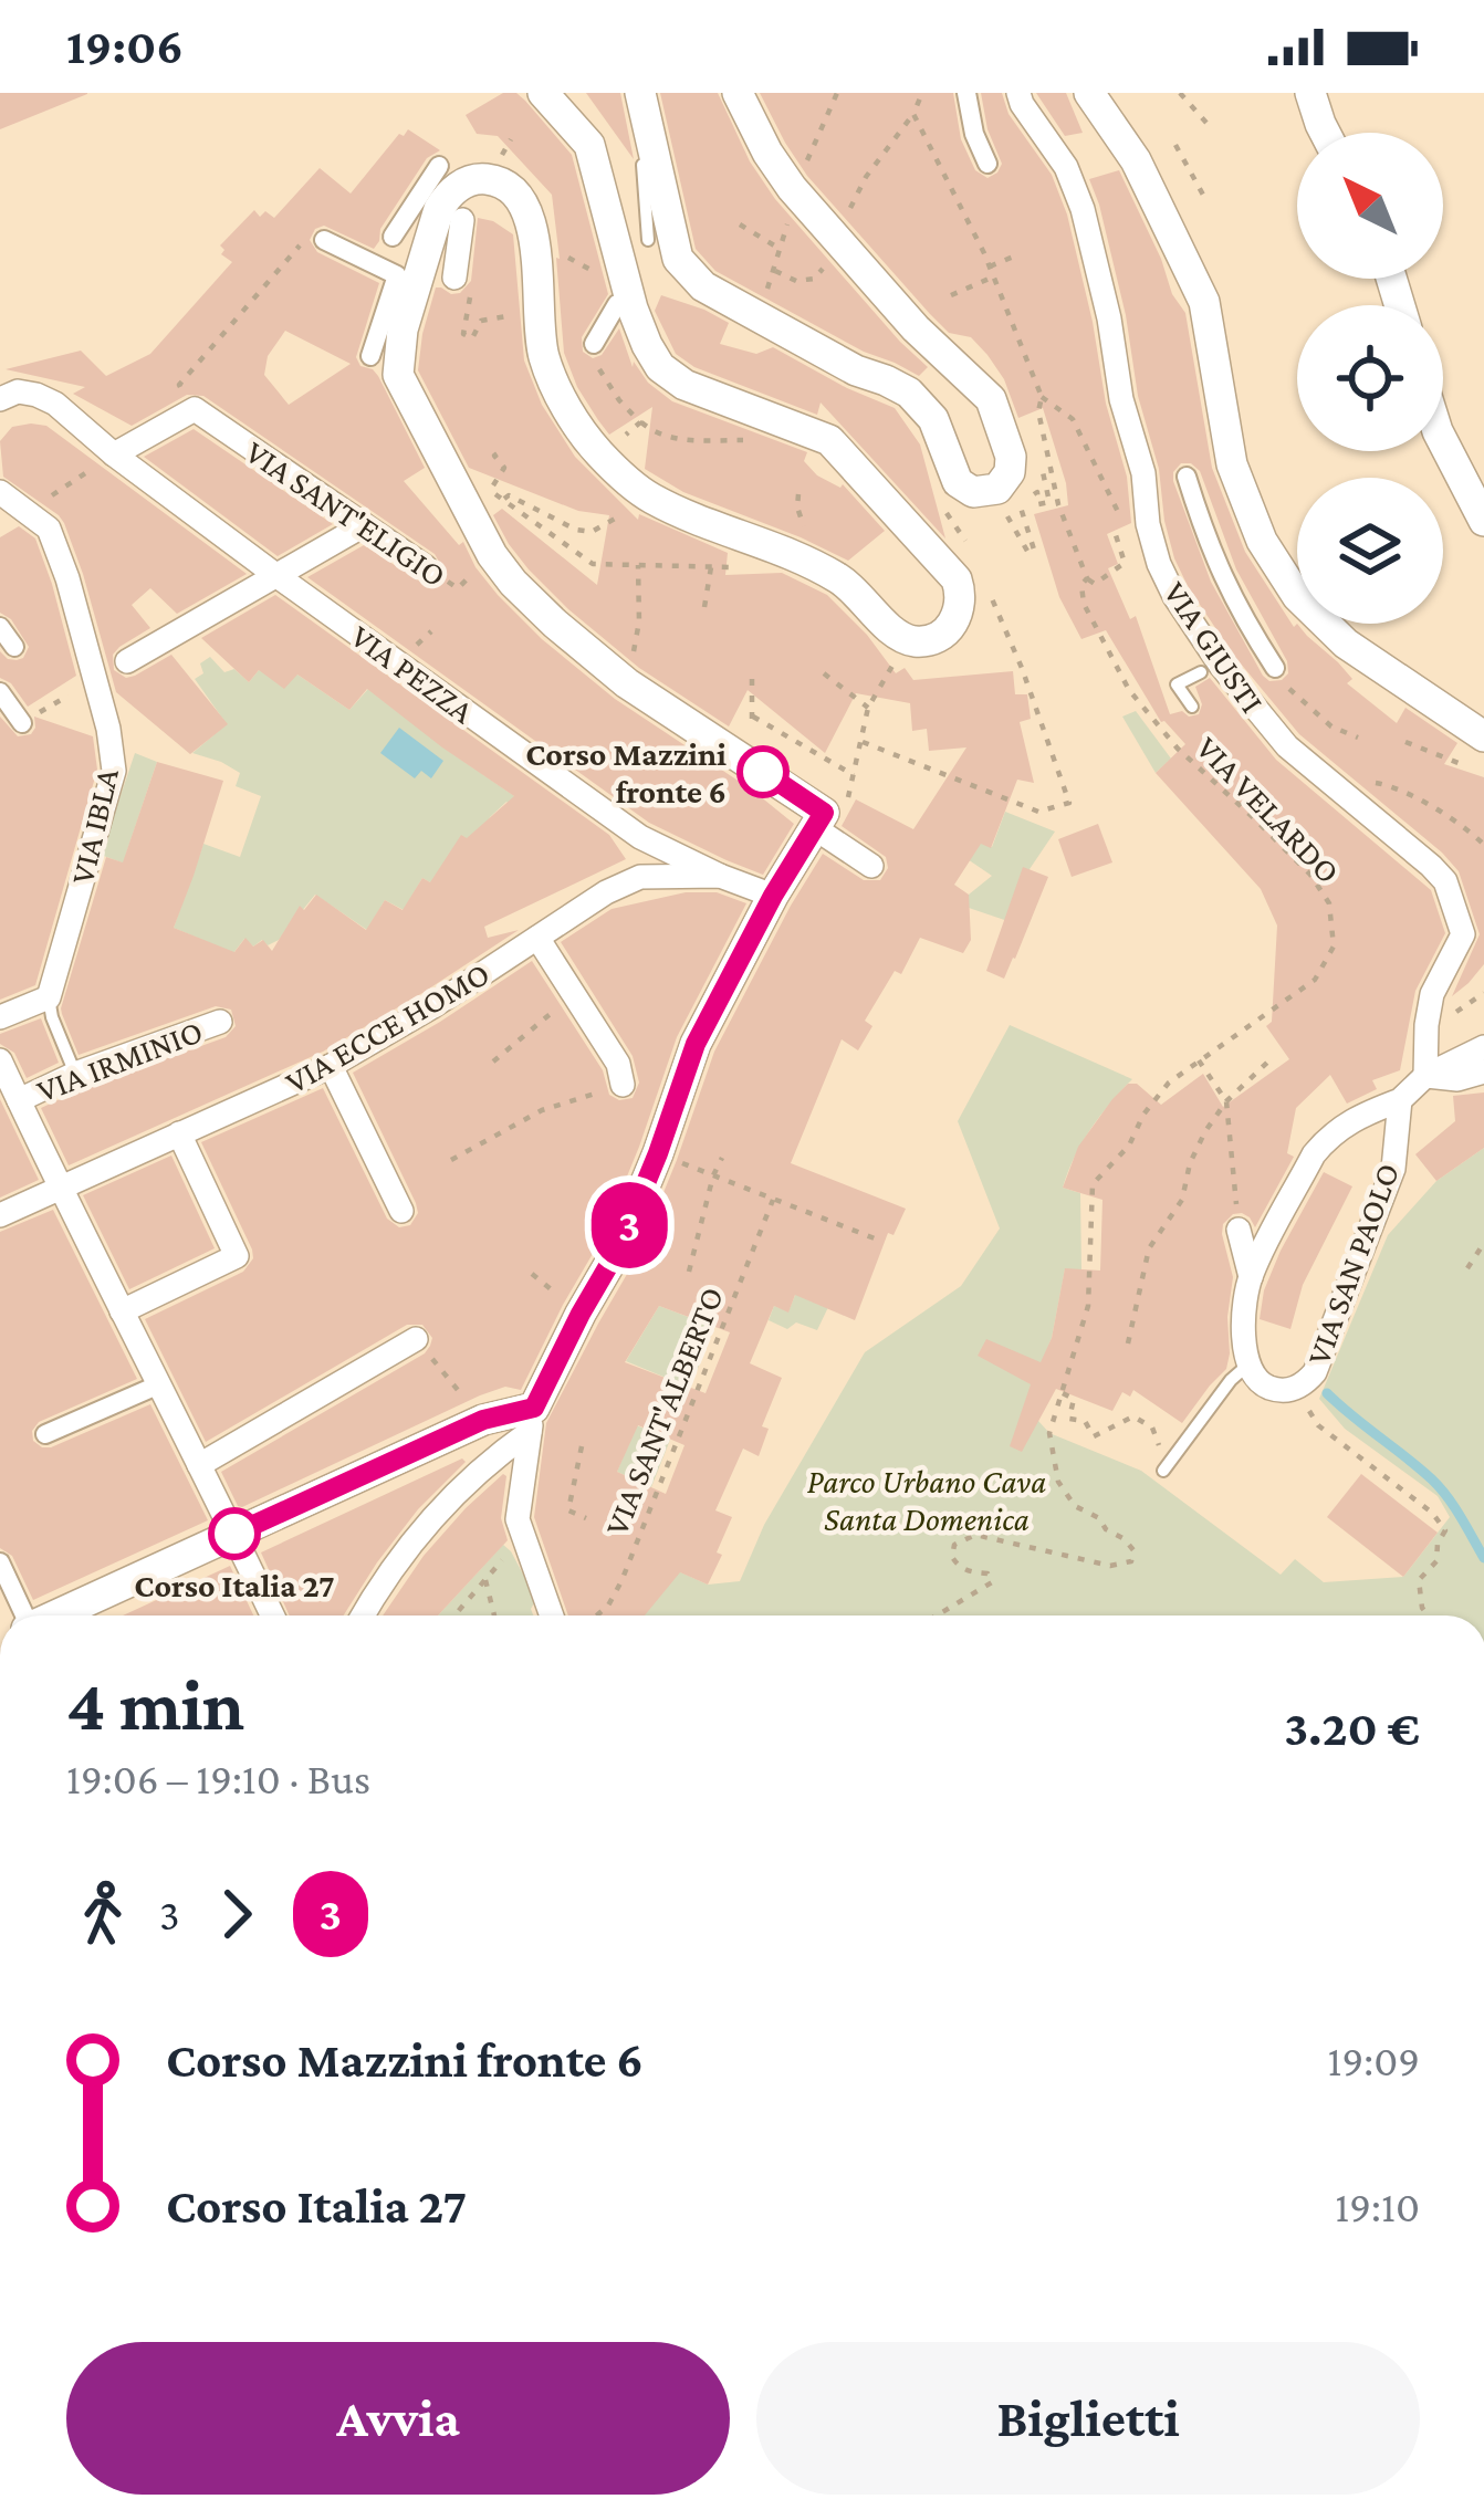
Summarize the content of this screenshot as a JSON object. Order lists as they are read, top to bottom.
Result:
{
  "streets": {
    "street": [
      "VIA SANT'ELIGIO",
      "VIA GIUSTI",
      "VIA PEZZA",
      "VIA IBLA",
      "VIA ECCE HOMO",
      "VIA IRMINIO",
      "VIA SAN PAOLO"
    ],
    "path": ["VIA VELARDO", "VIA SANT'ALBERTO"]
  },
  "crossings": [
    ["VIA PEZZA", "VIA ECCE HOMO"]
  ],
  "parks": ["Parco Urbano Cava Santa Domenica"],
  "places": ["Corso Mazzini fronte 6", "Corso Italia 27"],
  "lines": ["bus line 3"],
  "north": "top left",
  "page": {
    "status": "19:06",
    "on_map": "3",
    "heading": ["4 min", "19:06 – 19:10 · Bus", "3.20 €"],
    "legs": ["3", "3"],
    "list": [
      {
        "name": "Corso Mazzini fronte 6",
        "value": "19:09"
      },
      {
        "name": "Corso Italia 27",
        "value": "19:10"
      }
    ],
    "buttons": ["Avvia", "Biglietti"]
  }
}
